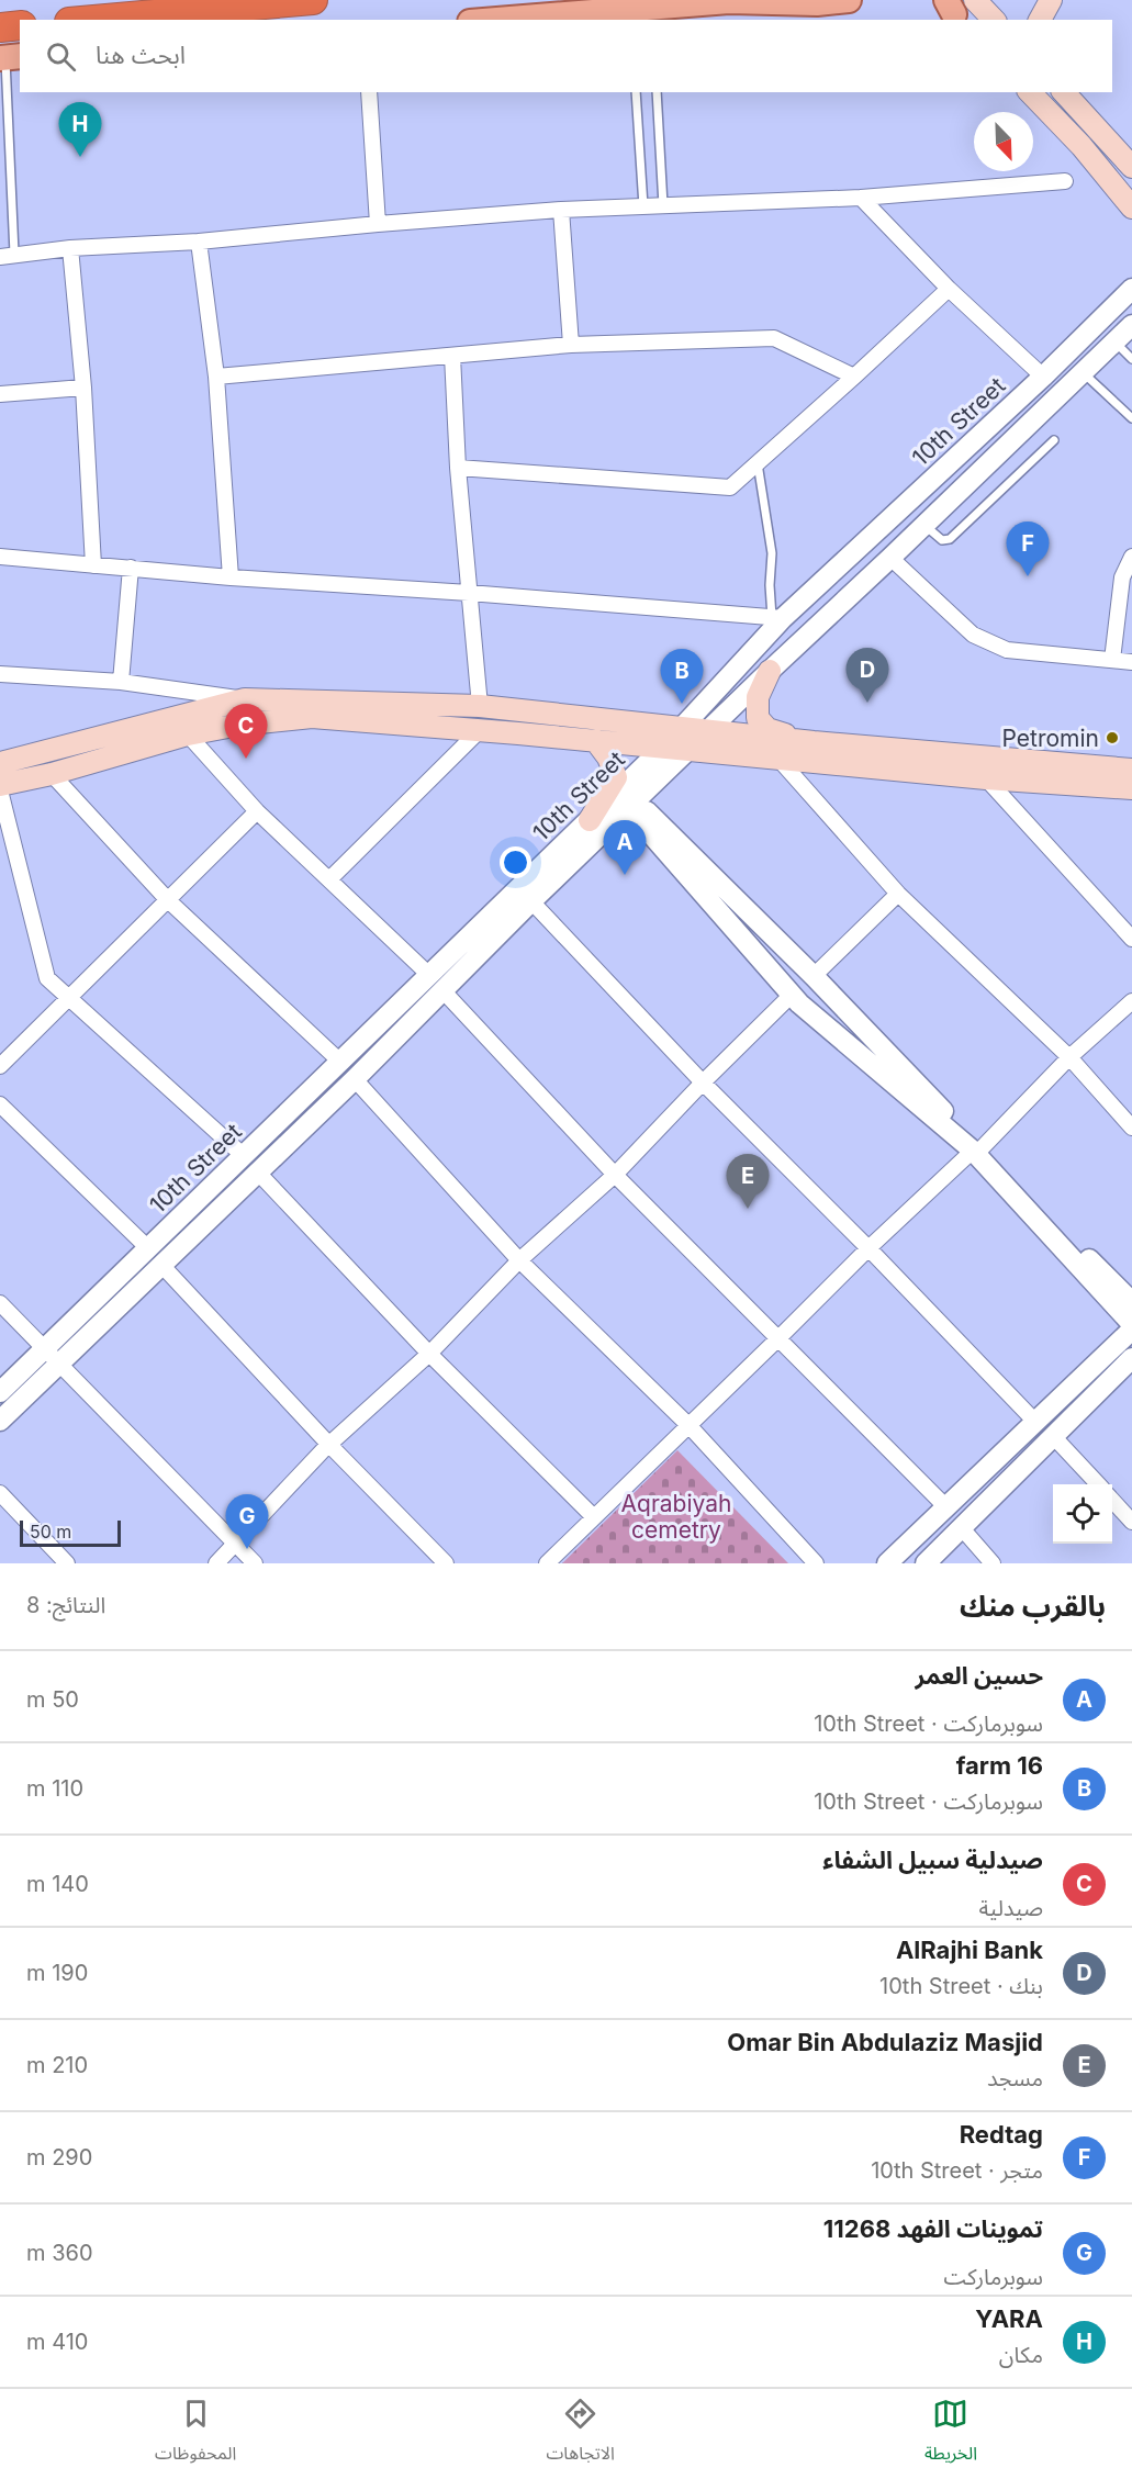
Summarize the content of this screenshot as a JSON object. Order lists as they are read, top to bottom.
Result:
{
  "streets": {
    "street": ["10th Street"]
  },
  "parks": ["Aqrabiyah cemetry"],
  "places": ["Petromin"],
  "scale_bar": "50 m",
  "north": "bottom right",
  "page": {
    "search": "ابحث هنا",
    "pins": [
      "H",
      "F",
      "D",
      "B",
      "C",
      "A",
      "E",
      "G"
    ],
    "scale": "50 m",
    "heading": ["بالقرب منك", "النتائج: 8"],
    "list": [
      {
        "mark": "A",
        "name": "حسين العمر",
        "note": "سوبرماركت · 10th Street",
        "value": "50 m"
      },
      {
        "mark": "B",
        "name": "farm 16",
        "note": "سوبرماركت · 10th Street",
        "value": "110 m"
      },
      {
        "mark": "C",
        "name": "صيدلية سبيل الشفاء",
        "note": "صيدلية",
        "value": "140 m"
      },
      {
        "mark": "D",
        "name": "AlRajhi Bank",
        "note": "بنك · 10th Street",
        "value": "190 m"
      },
      {
        "mark": "E",
        "name": "Omar Bin Abdulaziz Masjid",
        "note": "مسجد",
        "value": "210 m"
      },
      {
        "mark": "F",
        "name": "Redtag",
        "note": "متجر · 10th Street",
        "value": "290 m"
      },
      {
        "mark": "G",
        "name": "تموينات الفهد 11268",
        "note": "سوبرماركت",
        "value": "360 m"
      },
      {
        "mark": "H",
        "name": "YARA",
        "note": "مكان",
        "value": "410 m"
      }
    ],
    "nav": ["الخريطة", "الاتجاهات", "المحفوظات"]
  }
}
